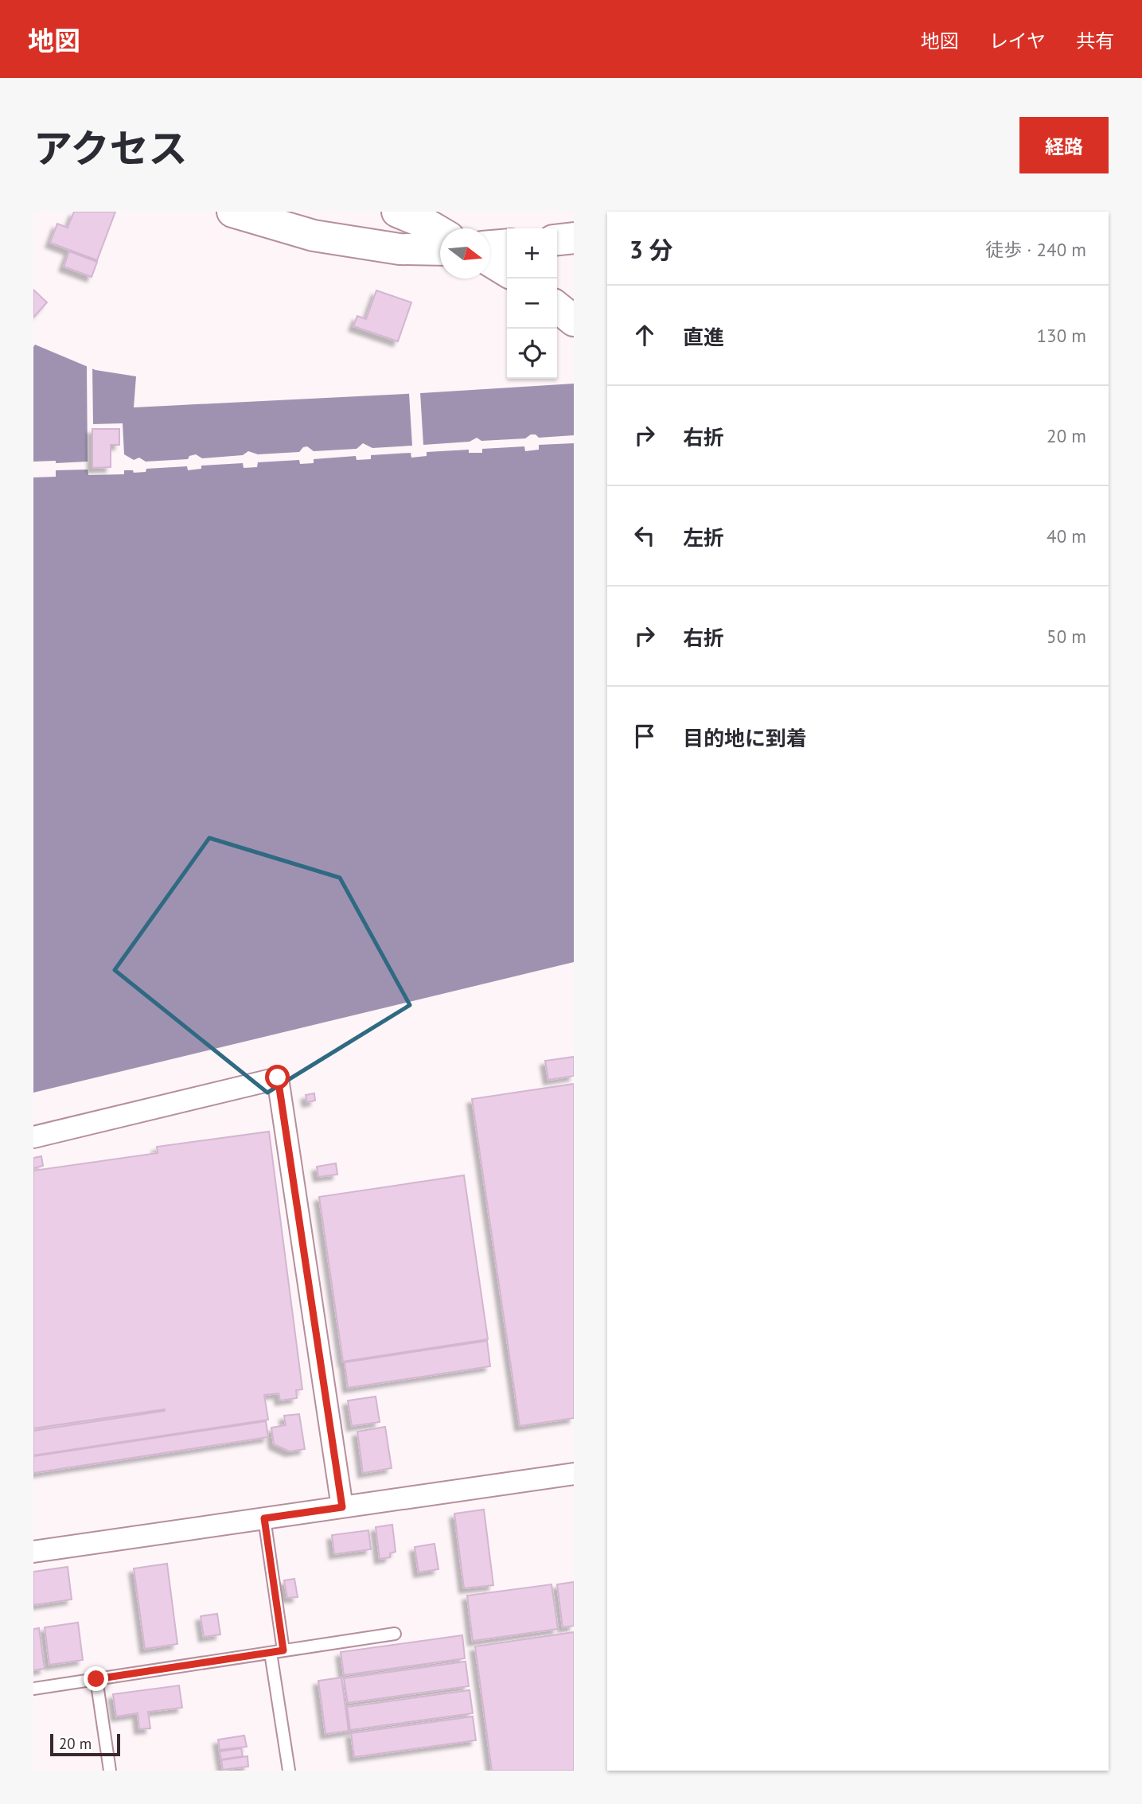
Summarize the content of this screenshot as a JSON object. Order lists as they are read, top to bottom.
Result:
{
  "scale_bar": "20 m",
  "north": "right",
  "page": {
    "header": "地図",
    "nav": ["地図", "レイヤ", "共有"],
    "title": "アクセス",
    "buttons": "経路",
    "heading": ["3 分", "徒歩 · 240 m"],
    "map_buttons": ["+", "−"],
    "list": [
      ["直進", "130 m"],
      ["右折", "20 m"],
      ["左折", "40 m"],
      ["右折", "50 m"],
      "目的地に到着"
    ],
    "scale": "20 m"
  }
}
